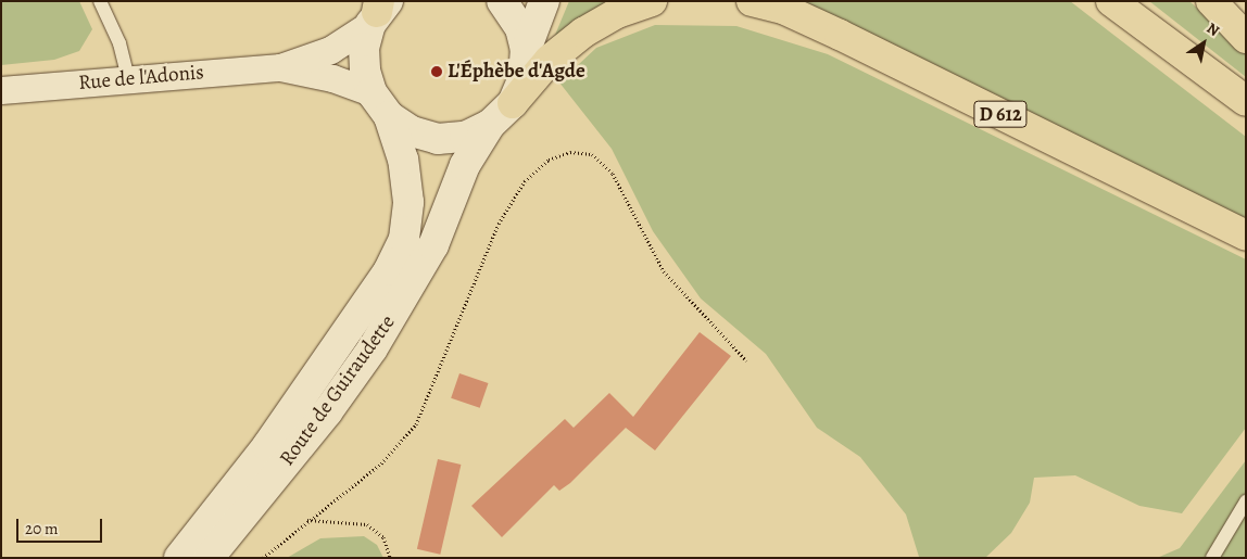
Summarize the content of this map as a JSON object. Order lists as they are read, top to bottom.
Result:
{
  "streets": {
    "highway": ["D 612"],
    "street": ["Rue de l'Adonis", "Route de Guiraudette"]
  },
  "crossings": [
    ["Rue de l'Adonis", "Route de Guiraudette"]
  ],
  "places": ["L'Éphèbe d'Agde"],
  "scale_bar": "20 m",
  "north": "top right"
}
